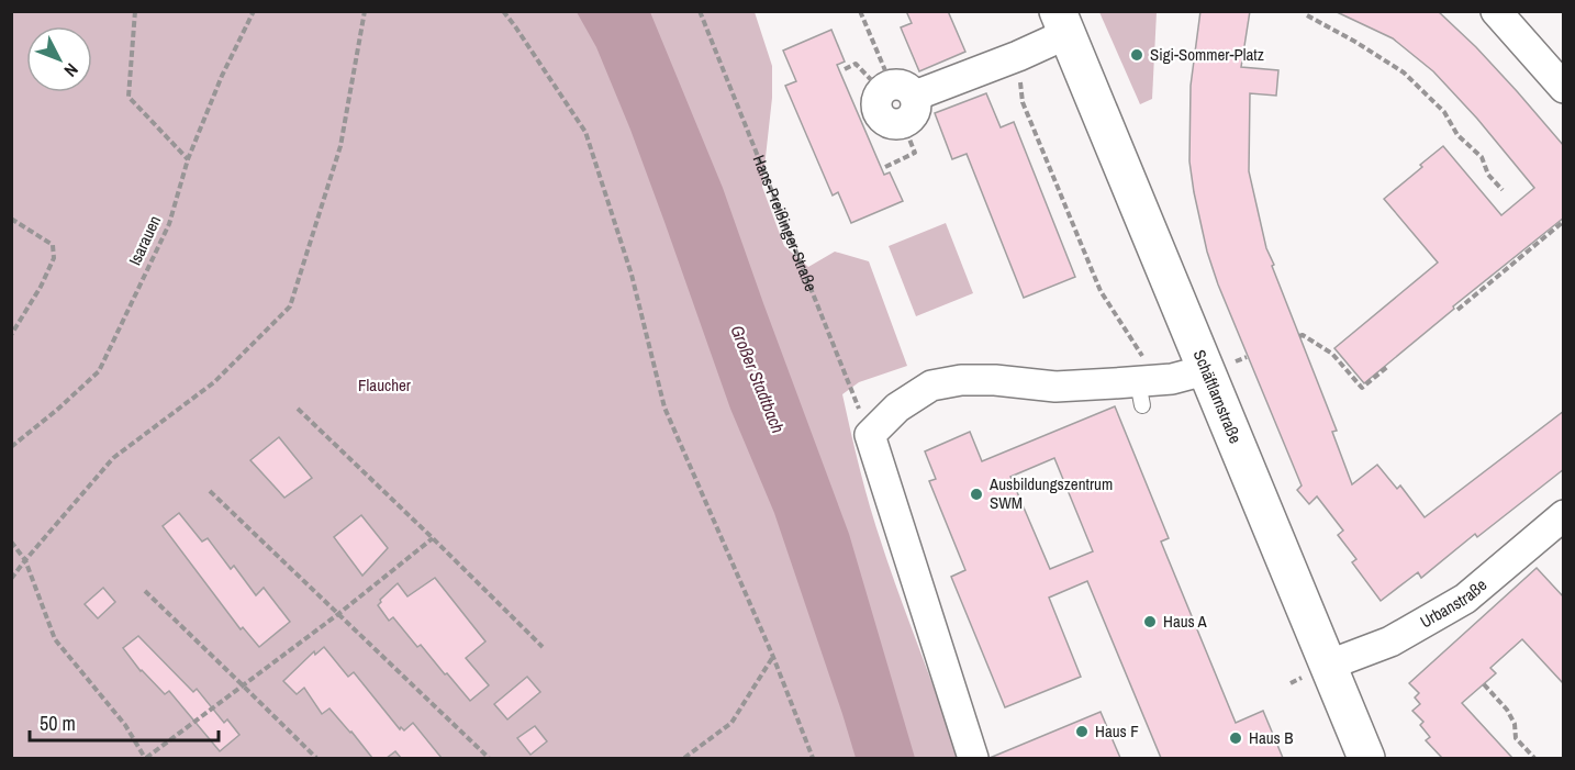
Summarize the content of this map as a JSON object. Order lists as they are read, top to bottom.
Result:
{
  "streets": {
    "street": ["Schäftlarnstraße", "Urbanstraße"],
    "path": ["Hans-Preißinger-Straße", "Isarauen"]
  },
  "crossings": [
    ["Schäftlarnstraße", "Urbanstraße"]
  ],
  "water": ["Großer Stadtbach"],
  "parks": ["Flaucher"],
  "places": [
    "Sigi-Sommer-Platz",
    "Ausbildungszentrum SWM",
    "Haus A",
    "Haus F",
    "Haus B"
  ],
  "scale_bar": "50 m",
  "north": "bottom right"
}
